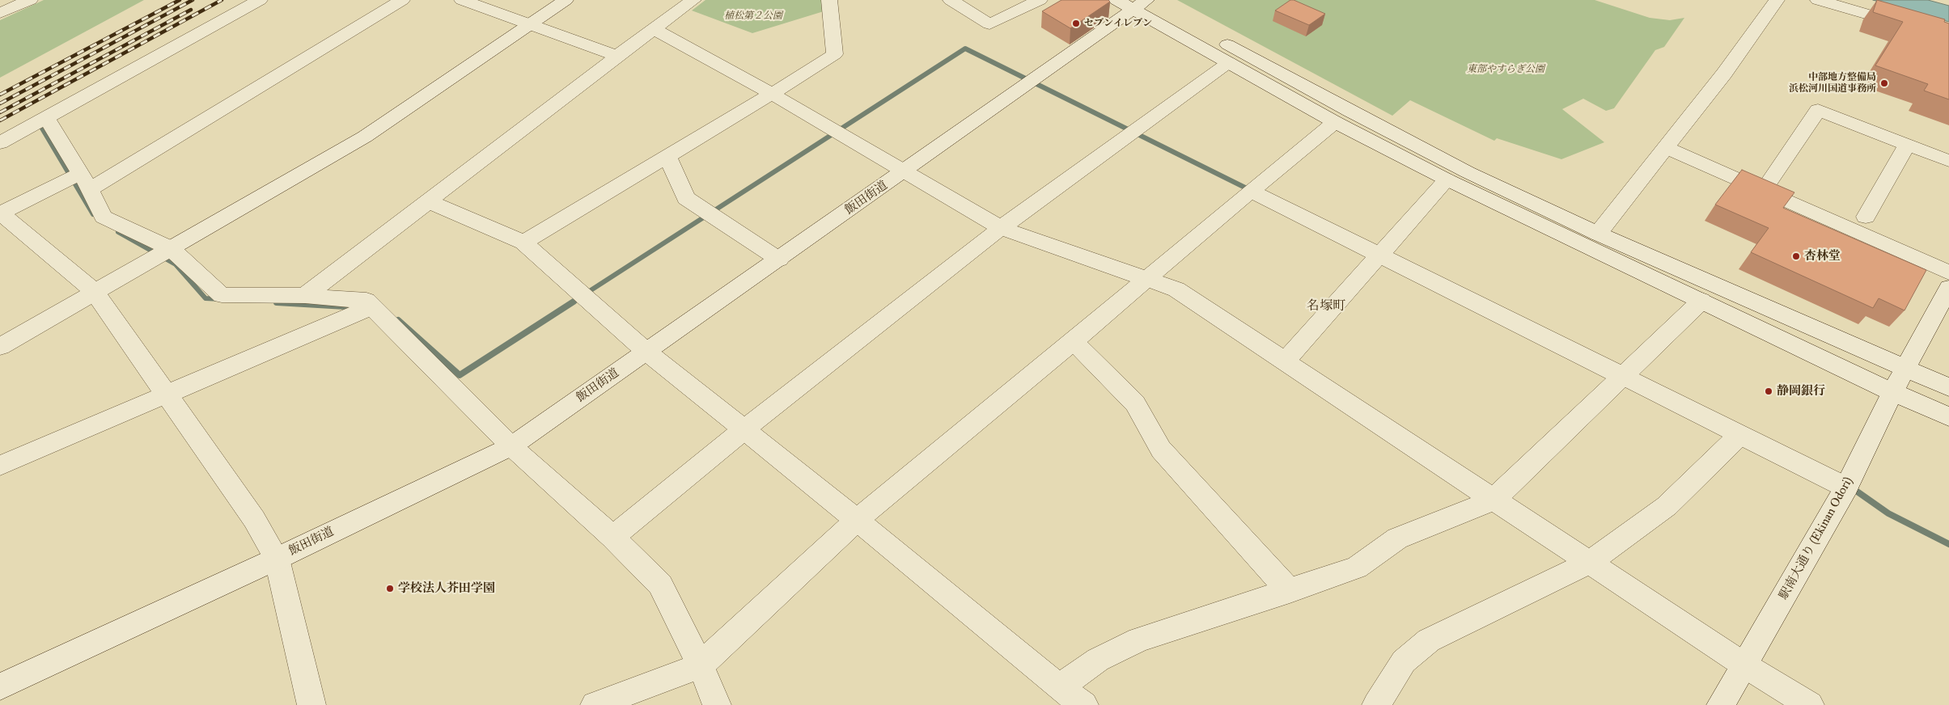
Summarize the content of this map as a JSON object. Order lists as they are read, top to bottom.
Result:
{
  "streets": {
    "street": ["飯田街道", "駅南大通り (Ekinan Odori)"]
  },
  "districts": ["名塚町"],
  "parks": ["植松第２公園", "東部やすらぎ公園"],
  "places": [
    "セブンイレブン",
    "中部地方整備局 浜松河川国道事務所",
    "杏林堂",
    "静岡銀行",
    "学校法人芥田学園"
  ]
}
